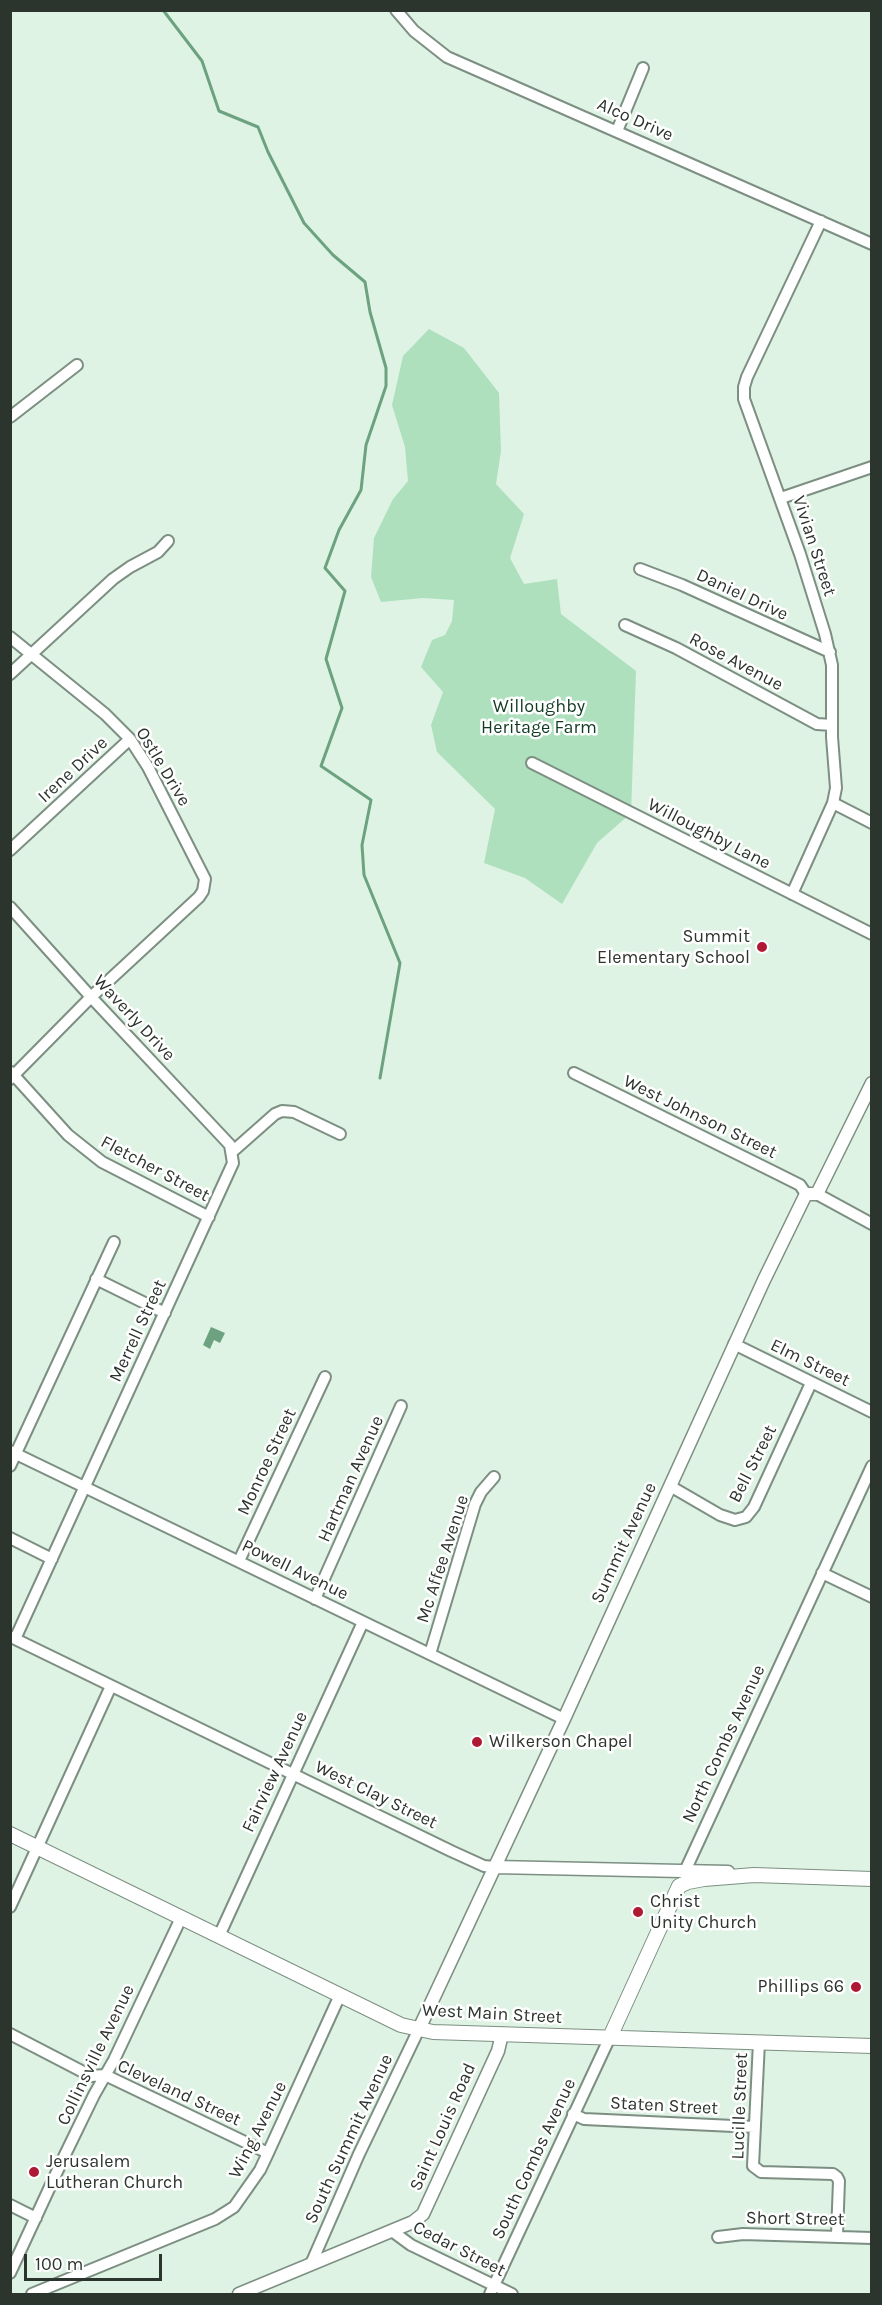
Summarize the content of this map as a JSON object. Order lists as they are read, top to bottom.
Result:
{
  "streets": {
    "main road": ["North Combs Avenue", "West Clay Street", "West Main Street"],
    "street": [
      "Alco Drive",
      "Vivian Street",
      "Daniel Drive",
      "Rose Avenue",
      "Ostle Drive",
      "Irene Drive",
      "Willoughby Lane",
      "Waverly Drive",
      "West Johnson Street",
      "Fletcher Street",
      "Merrell Street",
      "Elm Street",
      "Monroe Street",
      "Bell Street",
      "Hartman Avenue",
      "Summit Avenue",
      "Mc Affee Avenue",
      "Powell Avenue",
      "Fairview Avenue",
      "Collinsville Avenue",
      "Cleveland Street",
      "Staten Street",
      "Lucille Street",
      "Saint Louis Road",
      "Wing Avenue",
      "South Summit Avenue",
      "South Combs Avenue",
      "Short Street",
      "Cedar Street"
    ]
  },
  "crossings": [
    ["Alco Drive", "Vivian Street"],
    ["Vivian Street", "Daniel Drive"],
    ["Vivian Street", "Rose Avenue"],
    ["Vivian Street", "Willoughby Lane"],
    ["Ostle Drive", "Irene Drive"],
    ["Ostle Drive", "Waverly Drive"],
    ["Waverly Drive", "Merrell Street"],
    ["West Johnson Street", "Summit Avenue"],
    ["Fletcher Street", "Merrell Street"],
    ["Merrell Street", "Powell Avenue"],
    ["Merrell Street", "West Clay Street"],
    ["Elm Street", "Bell Street"],
    ["Elm Street", "Summit Avenue"],
    ["Monroe Street", "Powell Avenue"],
    ["Bell Street", "Summit Avenue"],
    ["Hartman Avenue", "Powell Avenue"],
    ["Summit Avenue", "Powell Avenue"],
    ["Summit Avenue", "West Clay Street"],
    ["Summit Avenue", "West Main Street"],
    ["Summit Avenue", "South Summit Avenue"],
    ["Mc Affee Avenue", "Powell Avenue"],
    ["Powell Avenue", "Fairview Avenue"],
    ["North Combs Avenue", "West Clay Street"],
    ["North Combs Avenue", "West Main Street"],
    ["North Combs Avenue", "South Combs Avenue"],
    ["Fairview Avenue", "West Clay Street"],
    ["Fairview Avenue", "West Main Street"],
    ["West Main Street", "Collinsville Avenue"],
    ["West Main Street", "Lucille Street"],
    ["West Main Street", "Saint Louis Road"],
    ["West Main Street", "Wing Avenue"],
    ["West Main Street", "South Summit Avenue"],
    ["West Main Street", "South Combs Avenue"],
    ["Collinsville Avenue", "Cleveland Street"],
    ["Cleveland Street", "Wing Avenue"],
    ["Staten Street", "Lucille Street"],
    ["Staten Street", "South Combs Avenue"],
    ["Lucille Street", "Short Street"],
    ["Saint Louis Road", "South Summit Avenue"],
    ["Saint Louis Road", "Cedar Street"],
    ["South Combs Avenue", "Cedar Street"]
  ],
  "parks": ["Willoughby Heritage Farm"],
  "places": [
    "Summit Elementary School",
    "Wilkerson Chapel",
    "Christ Unity Church",
    "Phillips 66",
    "Jerusalem Lutheran Church"
  ],
  "scale_bar": "100 m"
}
